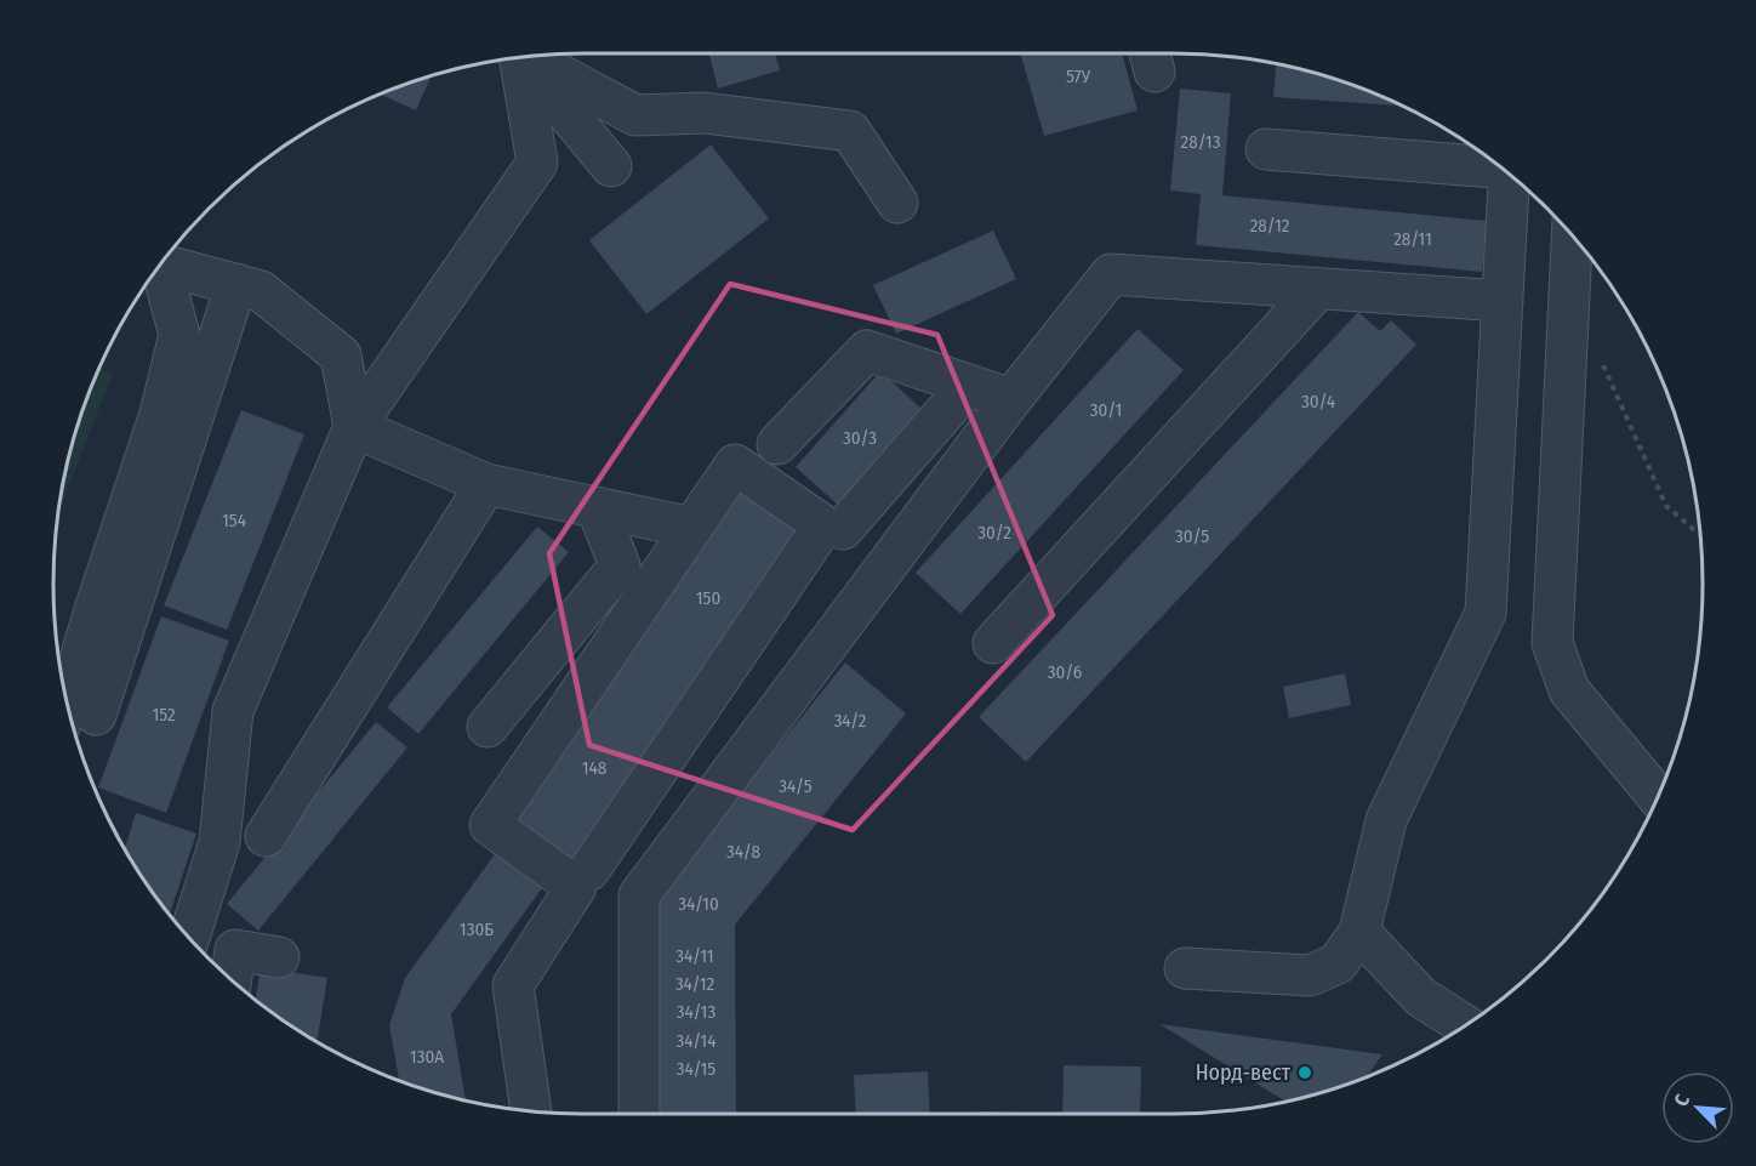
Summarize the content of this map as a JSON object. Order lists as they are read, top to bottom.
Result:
{
  "places": ["Норд-вест"],
  "house_numbers": [
    "57У",
    "28/13",
    "28/12",
    "28/11",
    "30/4",
    "30/1",
    "30/3",
    "154",
    "30/2",
    "30/5",
    "150",
    "30/6",
    "152",
    "34/2",
    "148",
    "34/5",
    "34/8",
    "34/10",
    "130Б",
    "34/11",
    "34/12",
    "34/13",
    "34/14",
    "130А",
    "34/15"
  ],
  "north": "top left"
}
